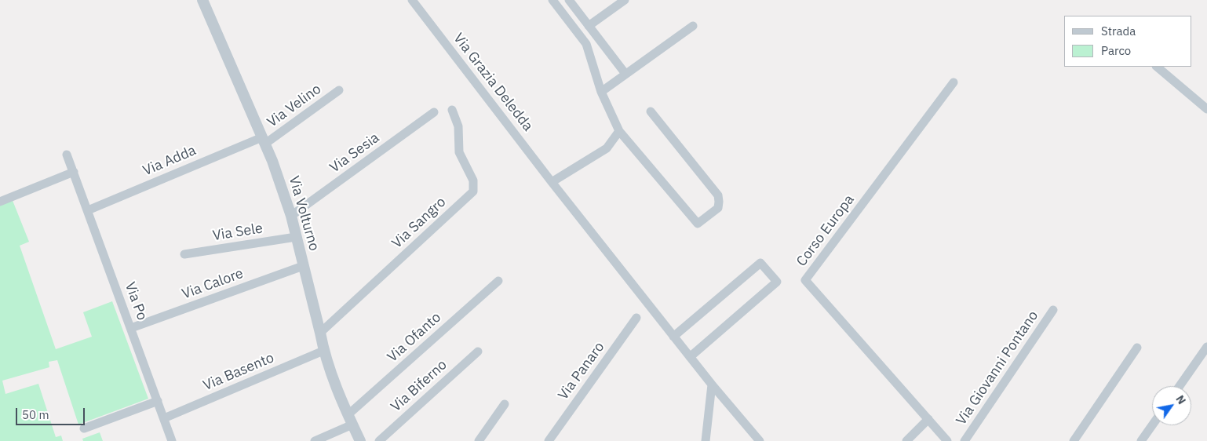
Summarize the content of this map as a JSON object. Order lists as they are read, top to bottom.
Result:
{
  "streets": {
    "street": [
      "Via Grazia Deledda",
      "Via Velino",
      "Via Sesia",
      "Via Adda",
      "Via Volturno",
      "Via Sangro",
      "Corso Europa",
      "Via Sele",
      "Via Calore",
      "Via Po",
      "Via Ofanto",
      "Via Giovanni Pontano",
      "Via Panaro",
      "Via Basento",
      "Via Biferno"
    ]
  },
  "crossings": [
    ["Via Velino", "Via Adda"],
    ["Via Velino", "Via Volturno"],
    ["Via Sesia", "Via Volturno"],
    ["Via Adda", "Via Volturno"],
    ["Via Adda", "Via Po"],
    ["Via Volturno", "Via Sangro"],
    ["Via Volturno", "Via Sele"],
    ["Via Volturno", "Via Calore"],
    ["Via Volturno", "Via Ofanto"],
    ["Via Volturno", "Via Basento"],
    ["Via Calore", "Via Po"],
    ["Via Po", "Via Basento"]
  ],
  "legend": ["Strada", "Parco"],
  "scale_bar": "50 m",
  "north": "top right"
}
